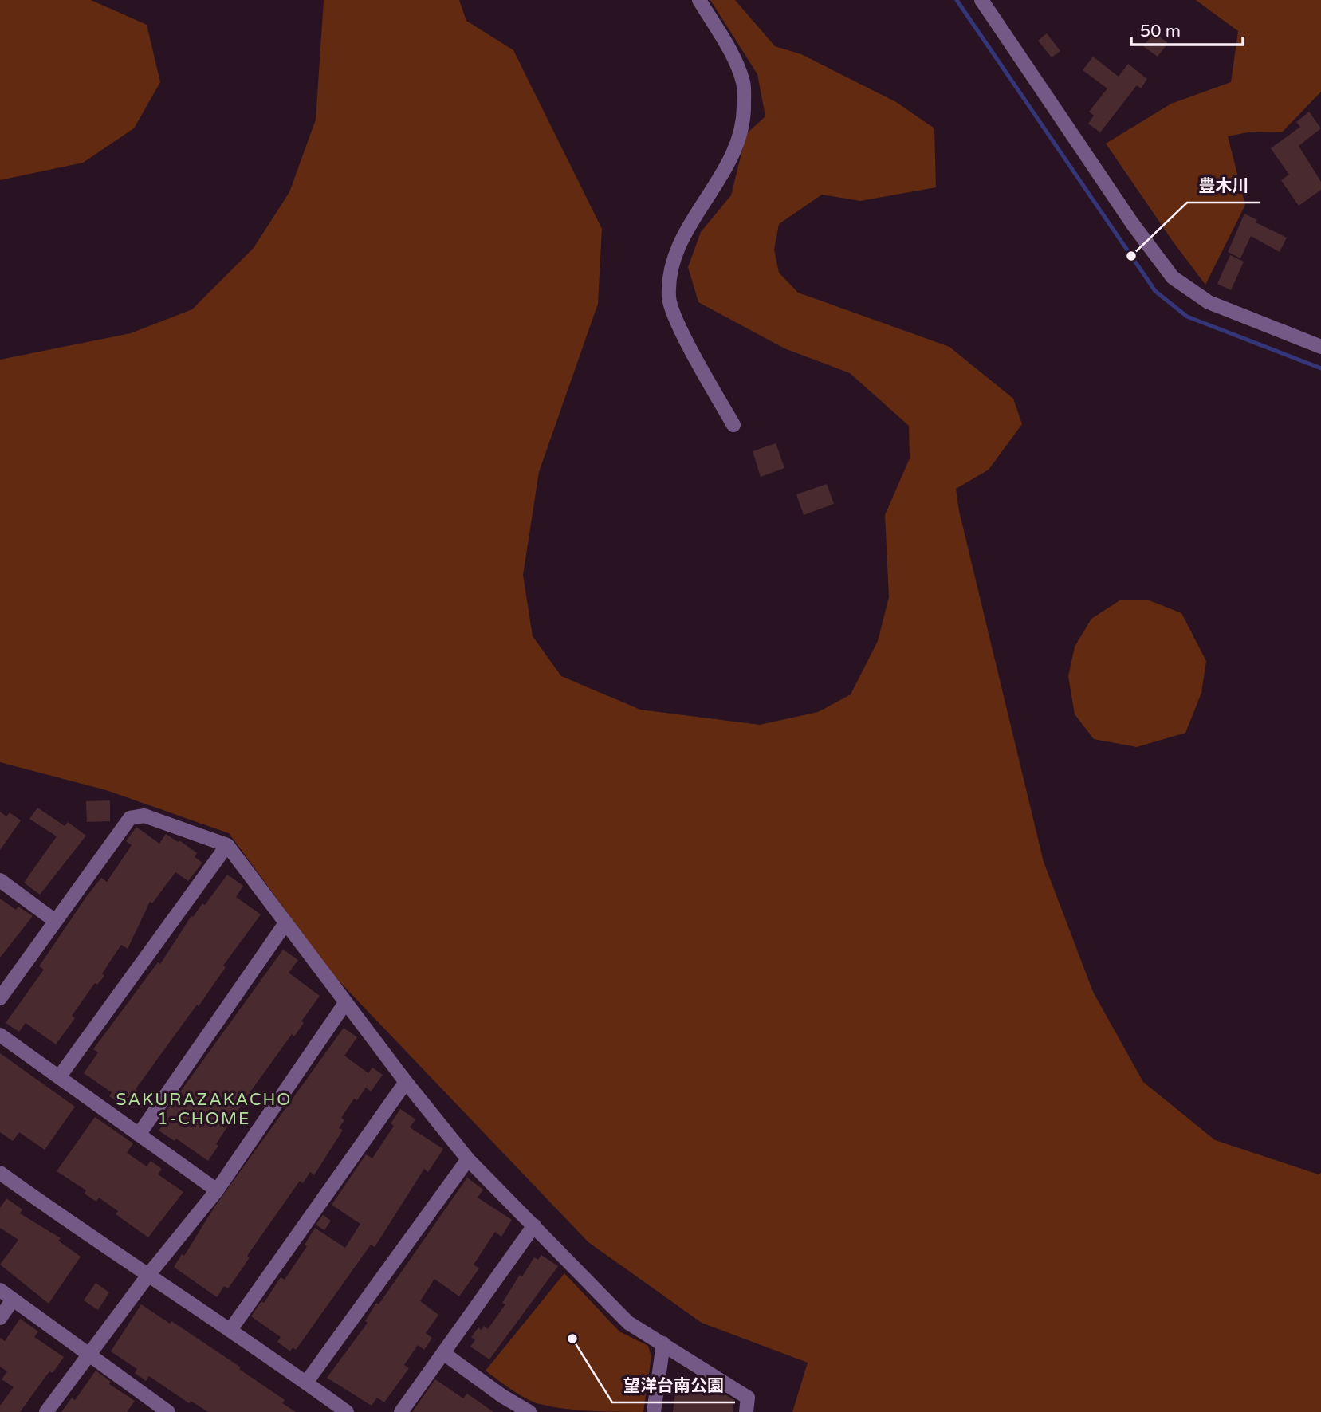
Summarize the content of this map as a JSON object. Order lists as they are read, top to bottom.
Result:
{
  "districts": ["SAKURAZAKACHO 1-CHOME"],
  "places": ["豊木川", "望洋台南公園"],
  "scale_bar": "50 m"
}
